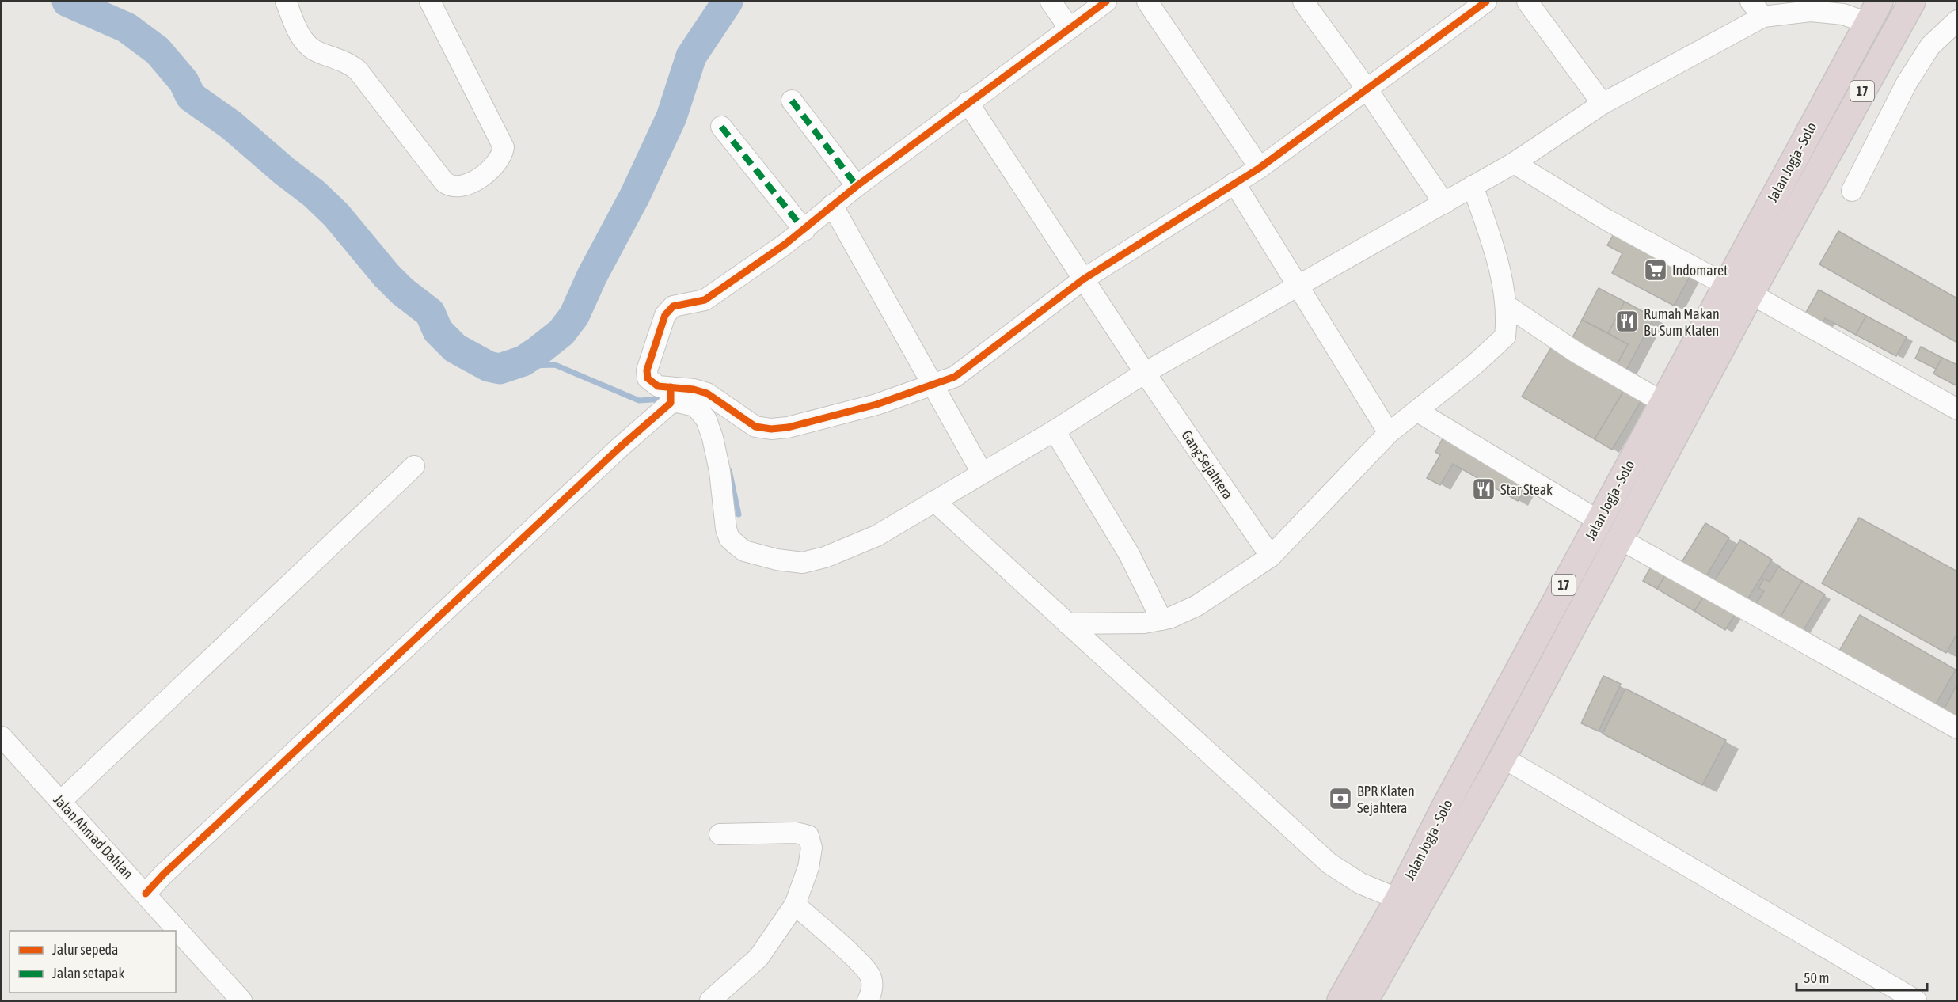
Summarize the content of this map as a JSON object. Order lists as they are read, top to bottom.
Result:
{
  "streets": {
    "highway": ["17", "Jalan Jogja - Solo"],
    "street": ["Gang Sejahtera", "Jalan Ahmad Dahlan"]
  },
  "crossings": [
    ["17", "Jalan Jogja - Solo"]
  ],
  "places": {
    "supermarket": ["Indomaret"],
    "restaurant": ["Rumah Makan Bu Sum Klaten", "Star Steak"],
    "bank": ["BPR Klaten Sejahtera"]
  },
  "legend": ["Jalur sepeda", "Jalan setapak"],
  "scale_bar": "50 m"
}
